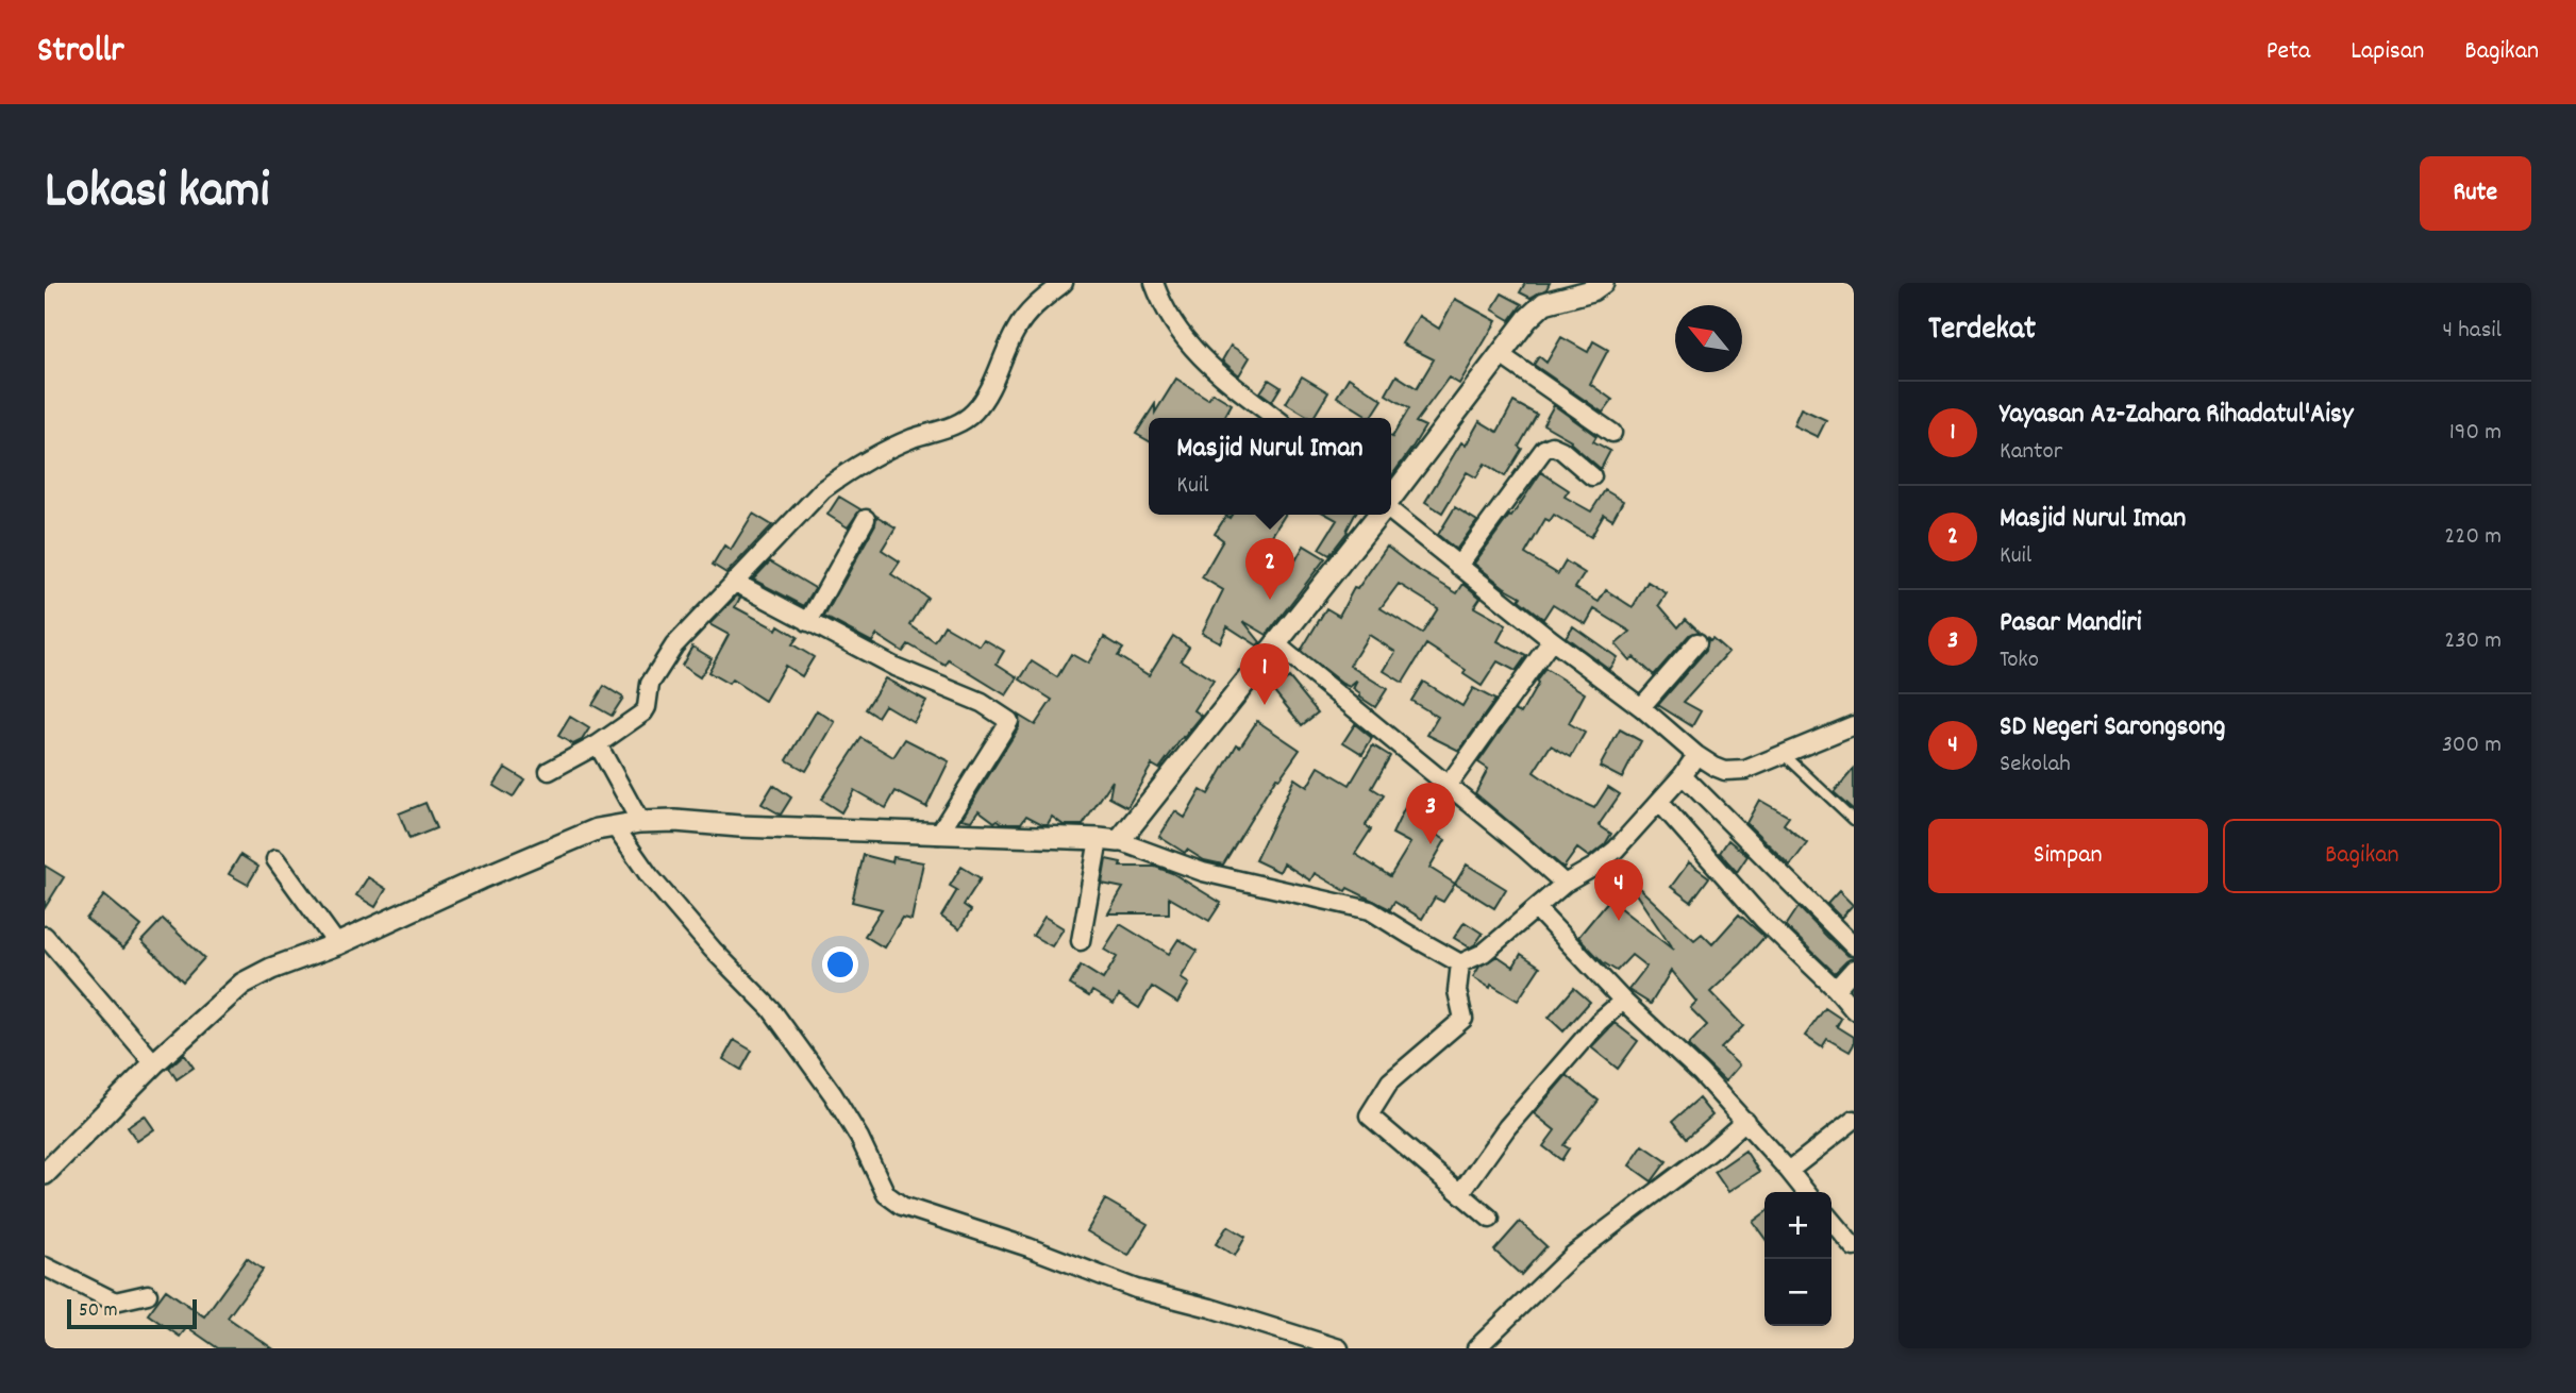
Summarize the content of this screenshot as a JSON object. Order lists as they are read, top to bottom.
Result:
{
  "scale_bar": "50 m",
  "north": "top left",
  "page": {
    "header": "Strollr",
    "nav": ["Peta", "Lapisan", "Bagikan"],
    "title": "Lokasi kami",
    "buttons": [
      "Rute",
      ["Simpan", "Bagikan"]
    ],
    "heading": ["Terdekat", "4 hasil"],
    "list": [
      {
        "mark": "1",
        "name": "Yayasan Az-Zahara Rihadatul'Aisy",
        "note": "Kantor",
        "value": "190 m"
      },
      {
        "mark": "2",
        "name": "Masjid Nurul Iman",
        "note": "Kuil",
        "value": "220 m"
      },
      {
        "mark": "3",
        "name": "Pasar Mandiri",
        "note": "Toko",
        "value": "230 m"
      },
      {
        "mark": "4",
        "name": "SD Negeri Sarongsong",
        "note": "Sekolah",
        "value": "300 m"
      }
    ],
    "popup": ["Masjid Nurul Iman", "Kuil"],
    "pins": [
      "2",
      "1",
      "3",
      "4"
    ],
    "map_buttons": ["+", "−"],
    "scale": "50 m"
  }
}
